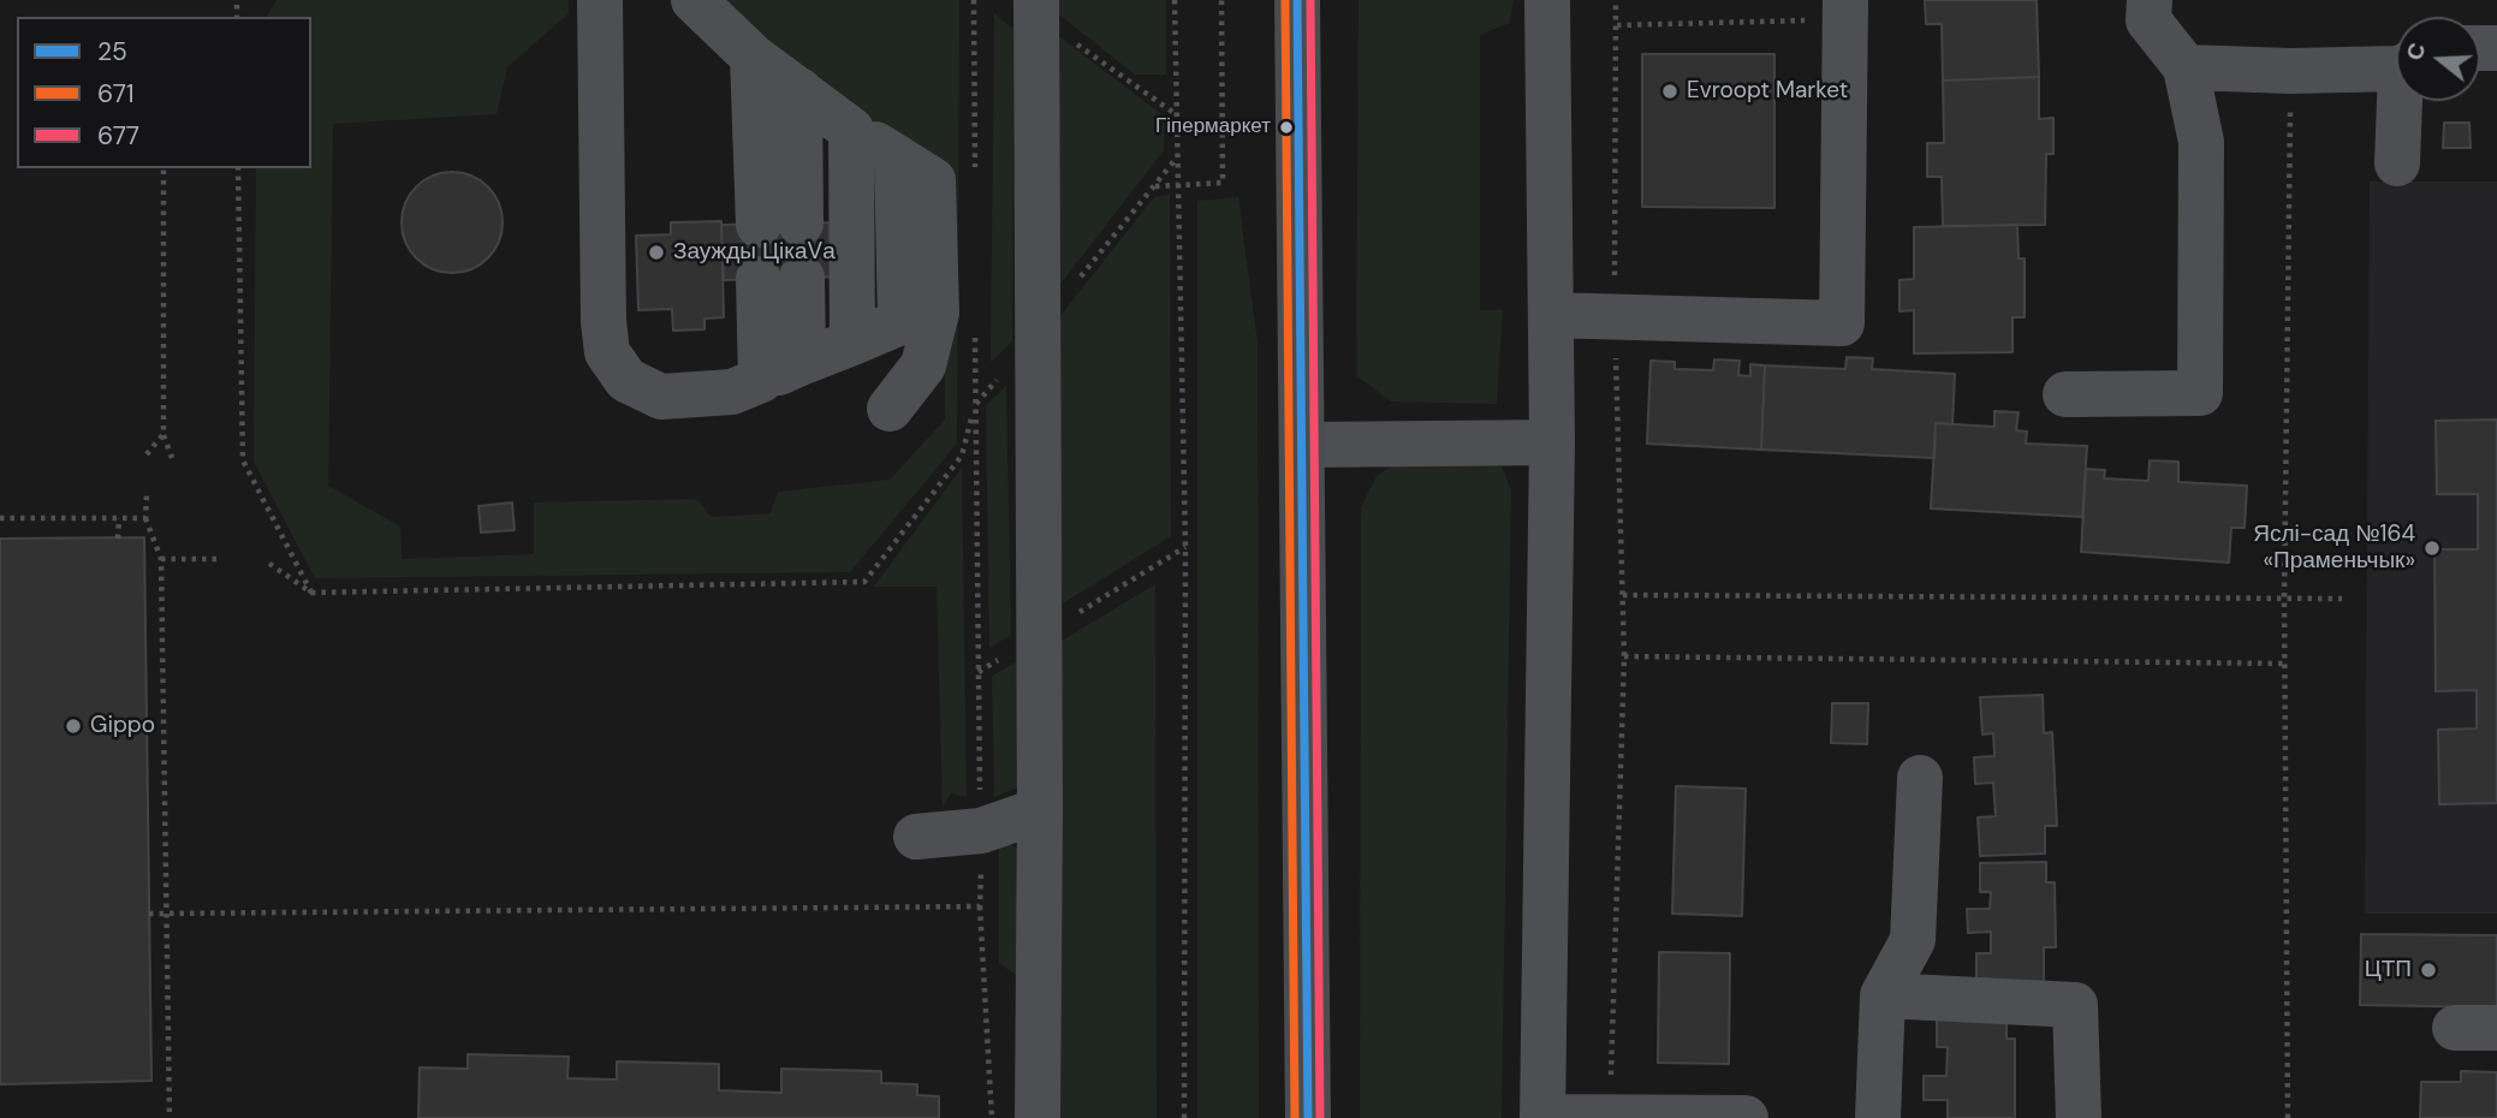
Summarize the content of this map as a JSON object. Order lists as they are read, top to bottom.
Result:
{
  "places": [
    "Evroopt Market",
    "Гіпермаркет",
    "Заужды ЦікаVа",
    "Яслі-сад №164 «Праменьчык»",
    "Gippo",
    "ЦТП"
  ],
  "lines": ["transit line 25", "transit line 671", "transit line 677"],
  "legend": ["25", "671", "677"],
  "north": "left"
}
